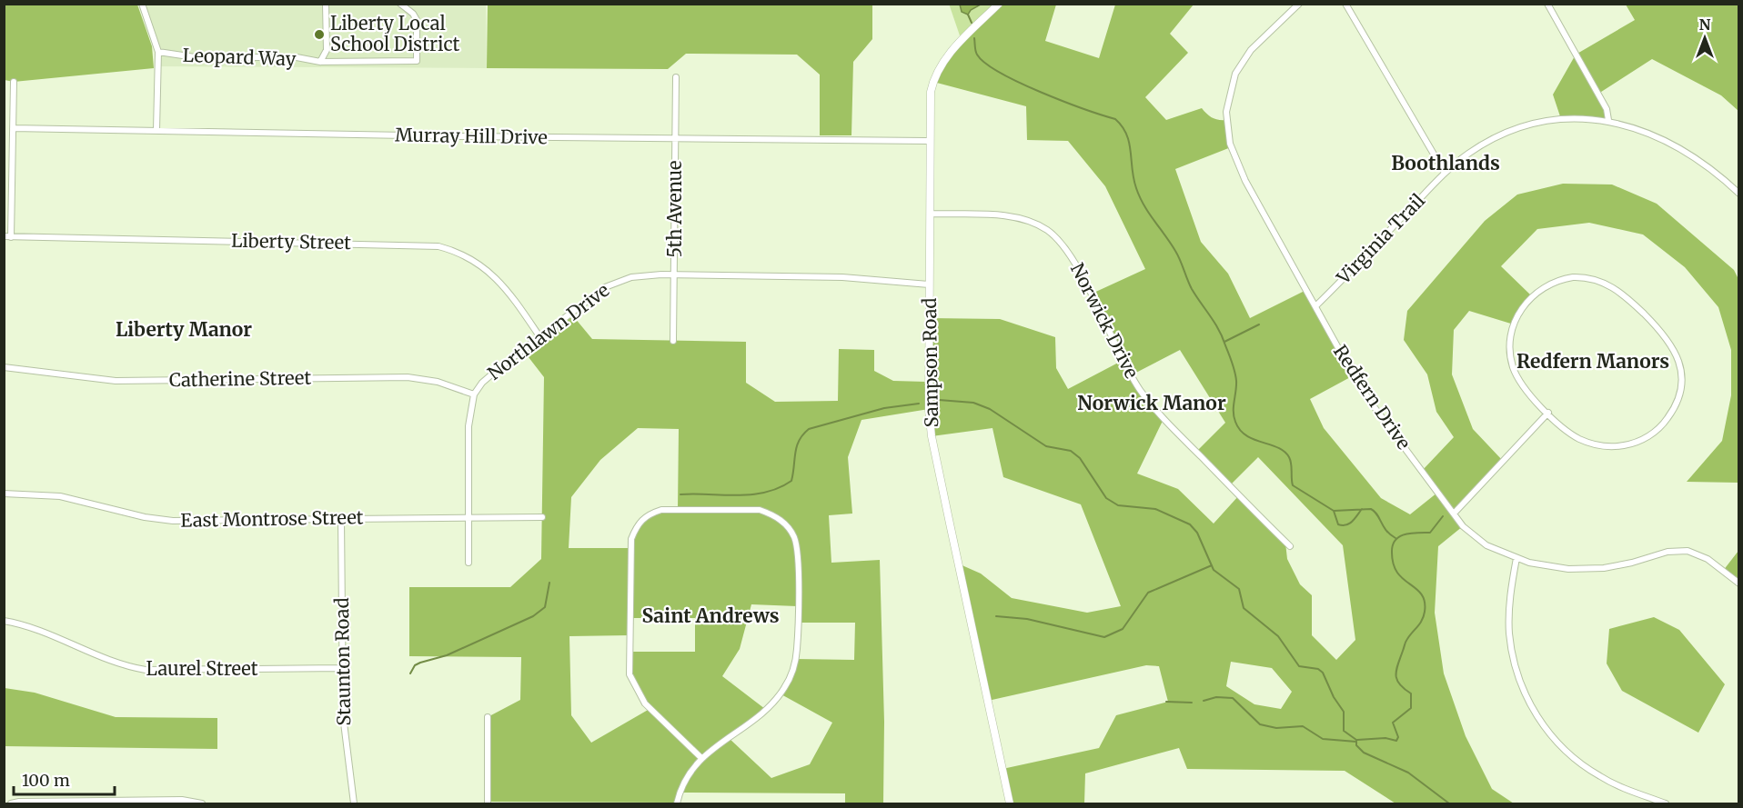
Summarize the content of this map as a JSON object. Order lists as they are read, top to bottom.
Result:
{
  "streets": {
    "street": [
      "Leopard Way",
      "Murray Hill Drive",
      "5th Avenue",
      "Virginia Trail",
      "Liberty Street",
      "Norwick Drive",
      "Northlawn Drive",
      "Sampson Road",
      "Catherine Street",
      "Redfern Drive",
      "East Montrose Street",
      "Staunton Road",
      "Laurel Street"
    ]
  },
  "crossings": [
    ["Murray Hill Drive", "5th Avenue"],
    ["Murray Hill Drive", "Sampson Road"],
    ["5th Avenue", "Northlawn Drive"],
    ["Virginia Trail", "Redfern Drive"],
    ["Liberty Street", "Northlawn Drive"],
    ["Norwick Drive", "Sampson Road"],
    ["Northlawn Drive", "Sampson Road"],
    ["Northlawn Drive", "Catherine Street"],
    ["Northlawn Drive", "East Montrose Street"],
    ["East Montrose Street", "Staunton Road"],
    ["Staunton Road", "Laurel Street"]
  ],
  "districts": [
    "Boothlands",
    "Liberty Manor",
    "Redfern Manors",
    "Norwick Manor",
    "Saint Andrews"
  ],
  "places": ["Liberty Local School District"],
  "scale_bar": "100 m",
  "north": "top"
}
